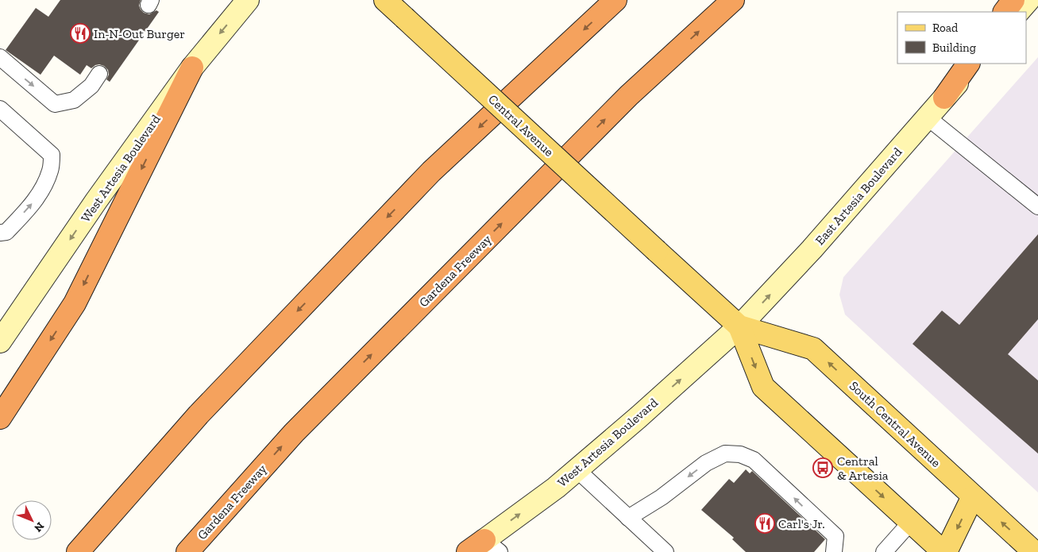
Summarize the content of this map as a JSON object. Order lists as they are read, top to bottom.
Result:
{
  "streets": {
    "highway": ["Gardena Freeway"],
    "main road": [
      "Central Avenue",
      "West Artesia Boulevard",
      "East Artesia Boulevard",
      "South Central Avenue"
    ]
  },
  "crossings": [
    ["Central Avenue", "South Central Avenue"],
    ["West Artesia Boulevard", "East Artesia Boulevard"],
    ["West Artesia Boulevard", "South Central Avenue"],
    ["East Artesia Boulevard", "South Central Avenue"]
  ],
  "one_way": ["East Artesia Boulevard"],
  "places": {
    "restaurant": ["In-N-Out Burger", "Carl's Jr."],
    "bus stop": ["Central & Artesia"]
  },
  "legend": ["Road", "Building"],
  "north": "bottom right"
}
